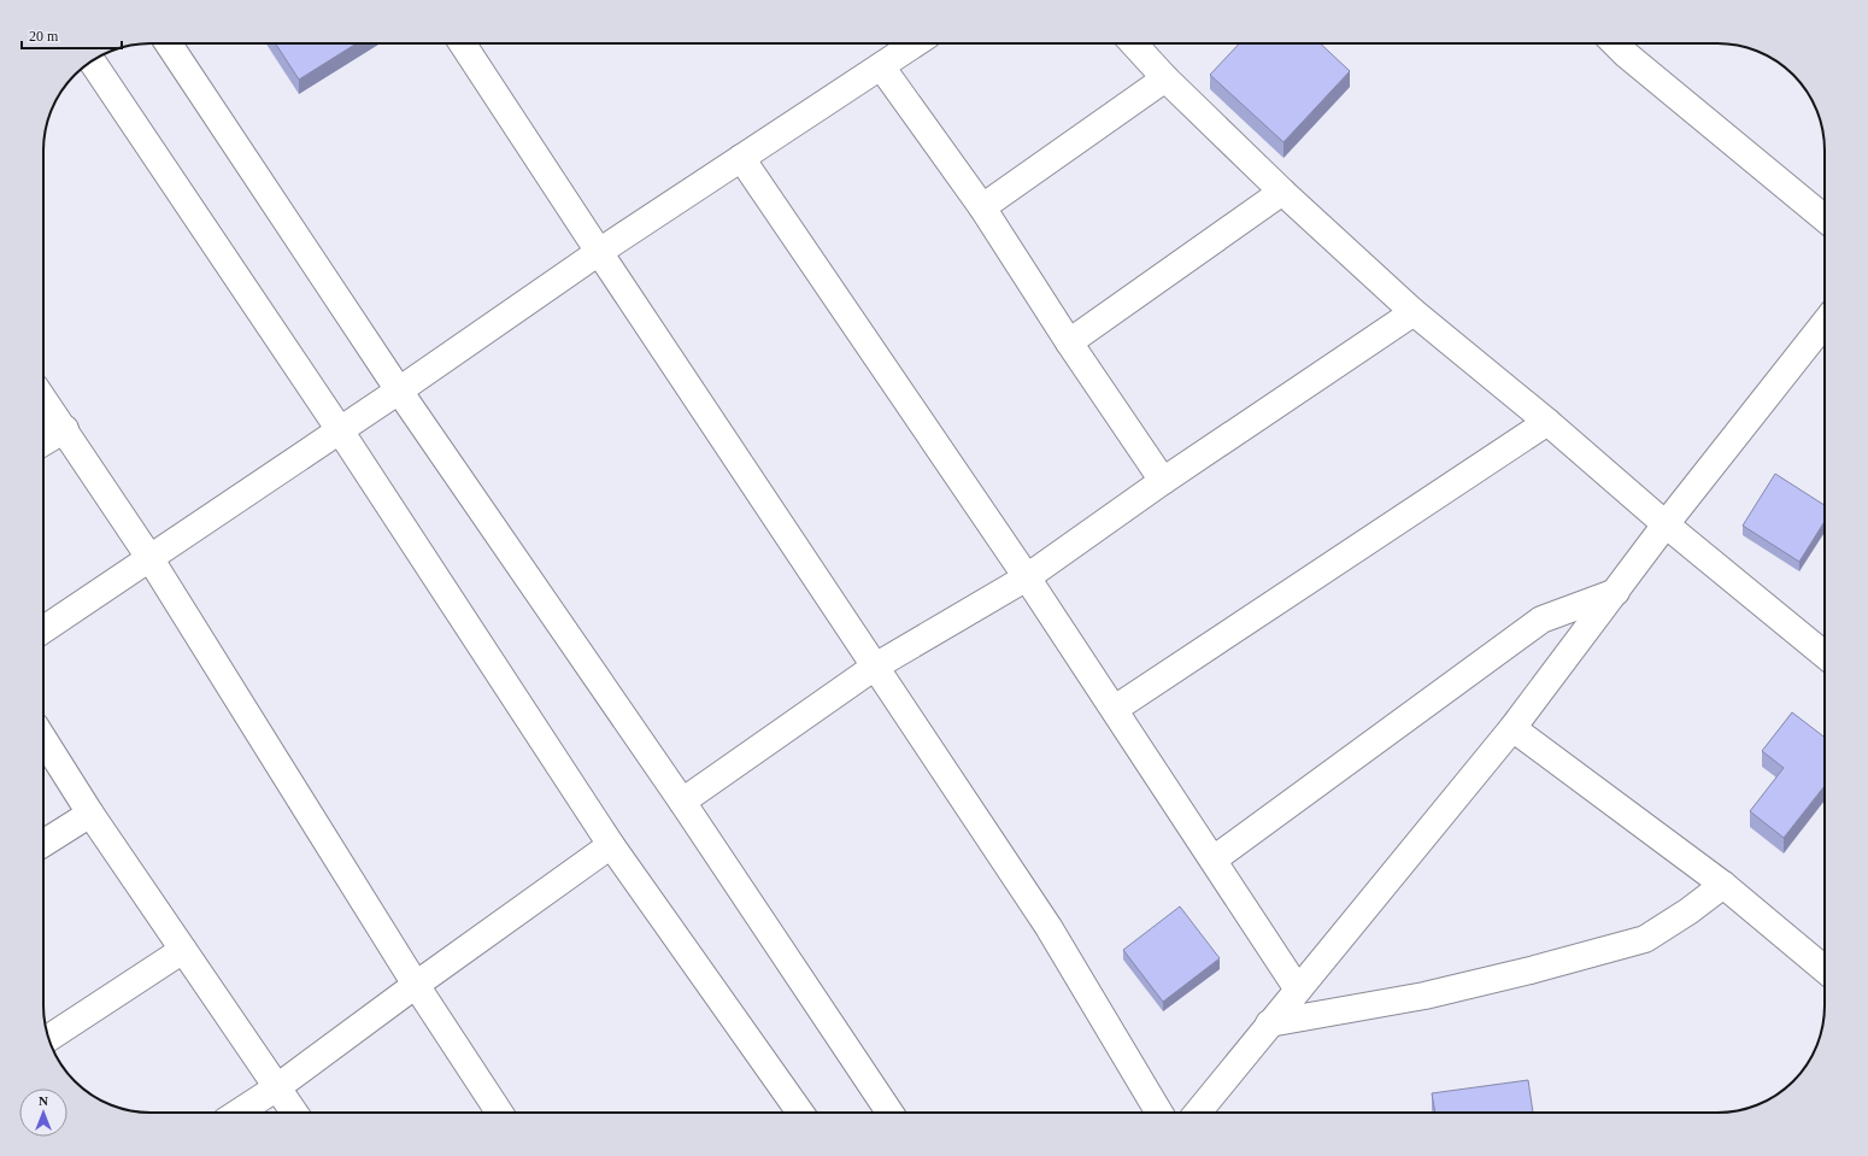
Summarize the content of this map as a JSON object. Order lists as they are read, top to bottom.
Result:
{
  "scale_bar": "20 m",
  "north": "top"
}
